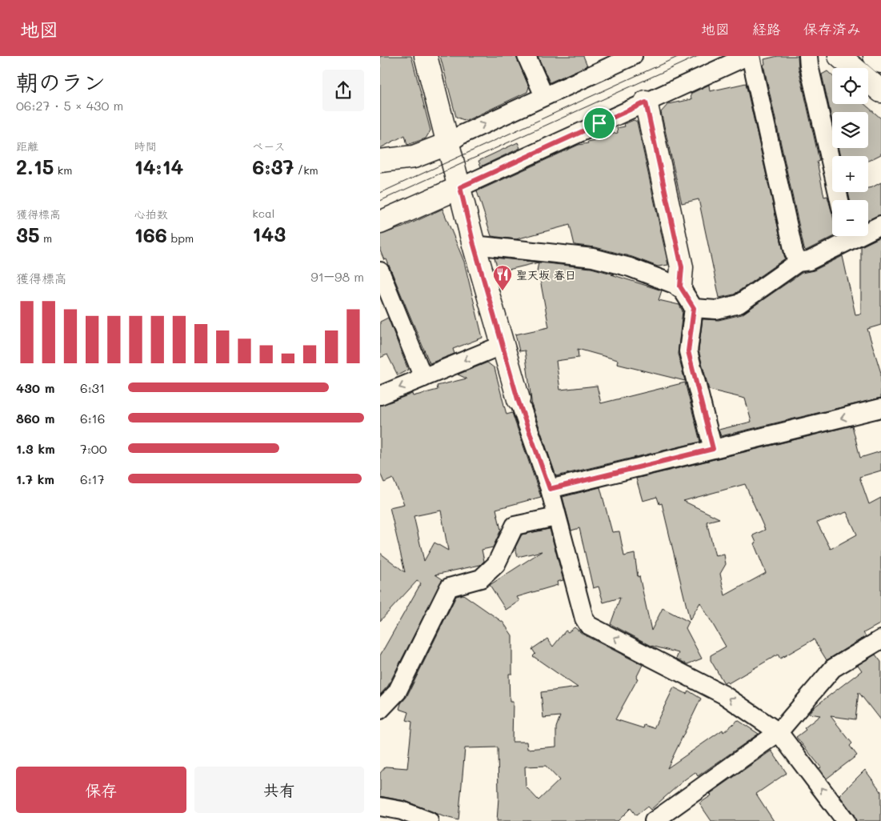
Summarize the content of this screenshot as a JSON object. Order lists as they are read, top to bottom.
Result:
{
  "places": {
    "restaurant": ["聖天坂 春日"]
  },
  "page": {
    "header": "地図",
    "nav": ["地図", "経路", "保存済み"],
    "heading": ["朝のラン", "06:27 · 5 × 430 m"],
    "map_buttons": ["+", "−"],
    "stats": [
      ["距離", "2.15 km"],
      ["時間", "14:14"],
      ["ペース", "6:37 /km"],
      ["獲得標高", "35 m"],
      ["心拍数", "166 bpm"],
      ["kcal", "143"]
    ],
    "chart": ["獲得標高", "91–98 m"],
    "list": [
      {
        "name": "430 m",
        "note": "6:31"
      },
      {
        "name": "860 m",
        "note": "6:16"
      },
      {
        "name": "1.3 km",
        "note": "7:00"
      },
      {
        "name": "1.7 km",
        "note": "6:17"
      }
    ],
    "buttons": ["保存", "共有"]
  }
}
